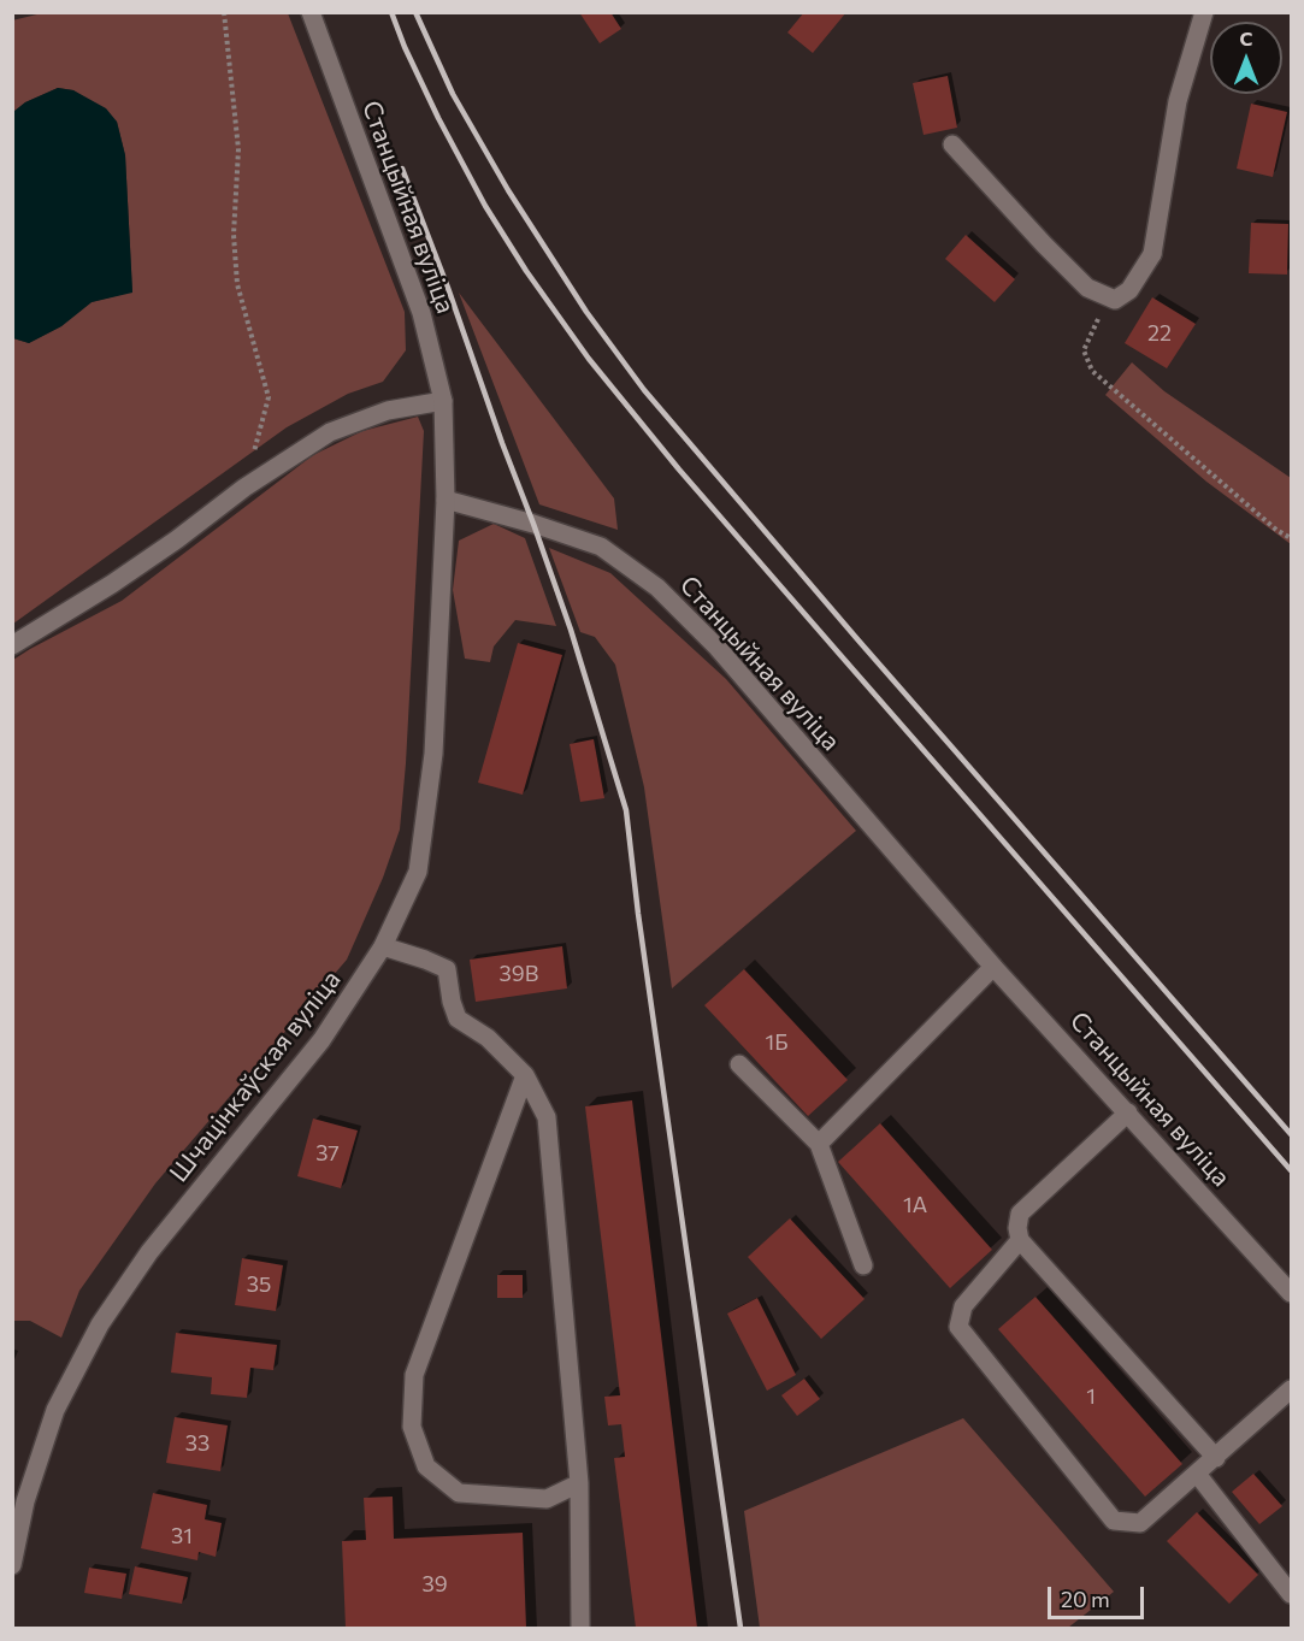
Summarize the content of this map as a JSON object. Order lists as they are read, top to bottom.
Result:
{
  "streets": {
    "street": ["Станцыйная вуліца", "Шчацінкаўская вуліца"]
  },
  "crossings": [
    ["Станцыйная вуліца", "Шчацінкаўская вуліца"]
  ],
  "house_numbers": [
    "22",
    "39В",
    "1Б",
    "37",
    "1А",
    "35",
    "1",
    "33",
    "31",
    "39"
  ],
  "scale_bar": "20 m",
  "north": "top"
}
